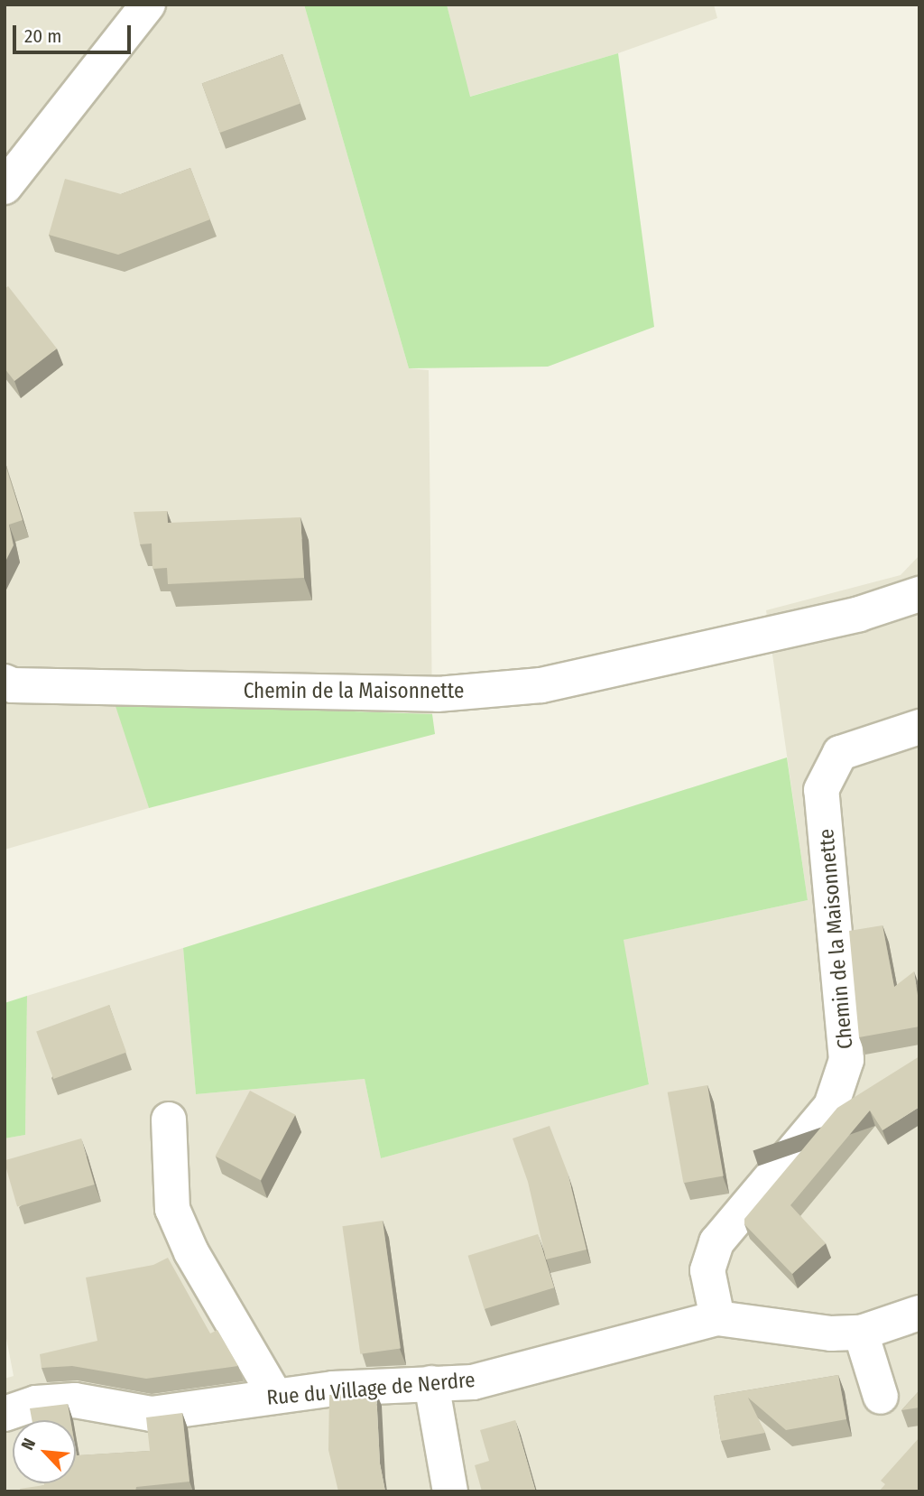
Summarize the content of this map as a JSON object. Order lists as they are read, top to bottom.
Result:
{
  "streets": {
    "street": ["Chemin de la Maisonnette", "Rue du Village de Nerdre"]
  },
  "crossings": [
    ["Chemin de la Maisonnette", "Rue du Village de Nerdre"]
  ],
  "scale_bar": "20 m",
  "north": "top left"
}
